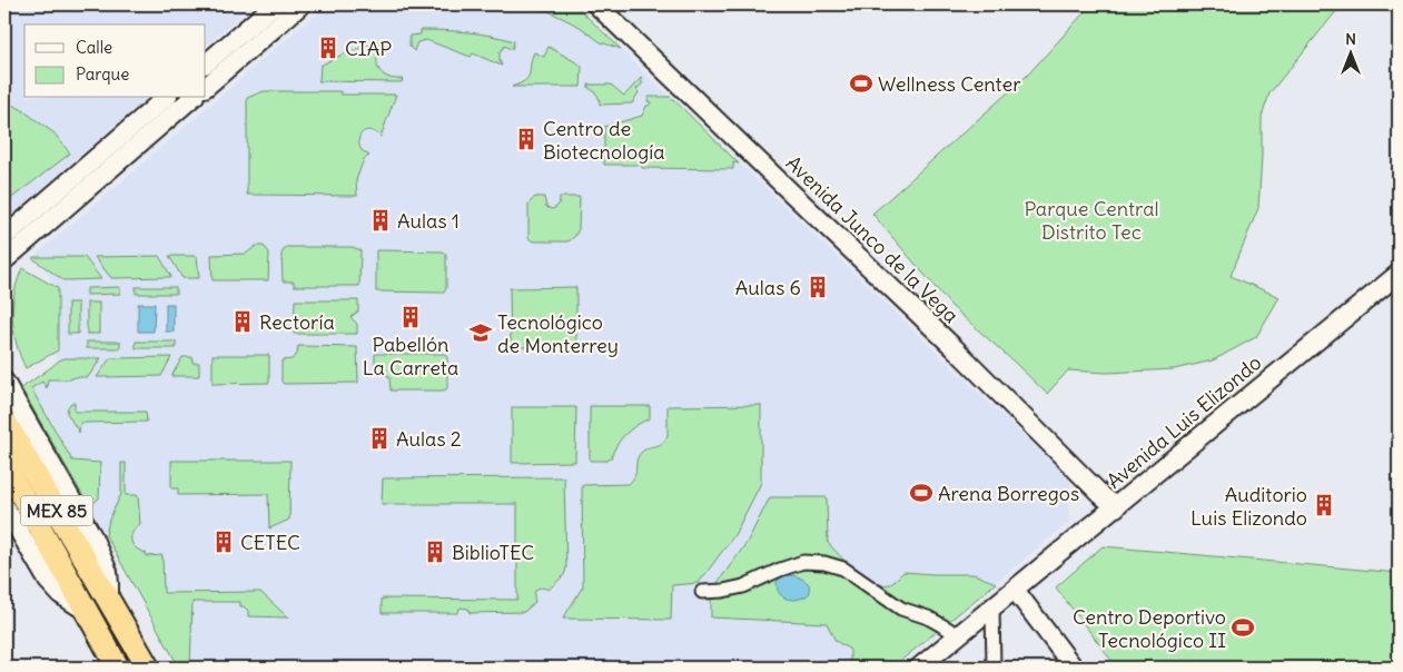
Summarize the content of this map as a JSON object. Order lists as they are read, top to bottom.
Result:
{
  "streets": {
    "highway": ["MEX 85"],
    "street": ["Avenida Junco de la Vega", "Avenida Luis Elizondo"]
  },
  "crossings": [
    ["Avenida Junco de la Vega", "Avenida Luis Elizondo"]
  ],
  "parks": ["Parque Central Distrito Tec"],
  "places": {
    "building": [
      "CIAP",
      "Centro de Biotecnología",
      "Aulas 1",
      "Aulas 6",
      "Pabellón La Carreta",
      "Rectoría",
      "Aulas 2",
      "Auditorio Luis Elizondo",
      "CETEC",
      "BiblioTEC"
    ],
    "sports": ["Wellness Center", "Arena Borregos", "Centro Deportivo Tecnológico II"],
    "school or university": ["Tecnológico de Monterrey"]
  },
  "legend": ["Calle", "Parque"],
  "north": "top"
}
